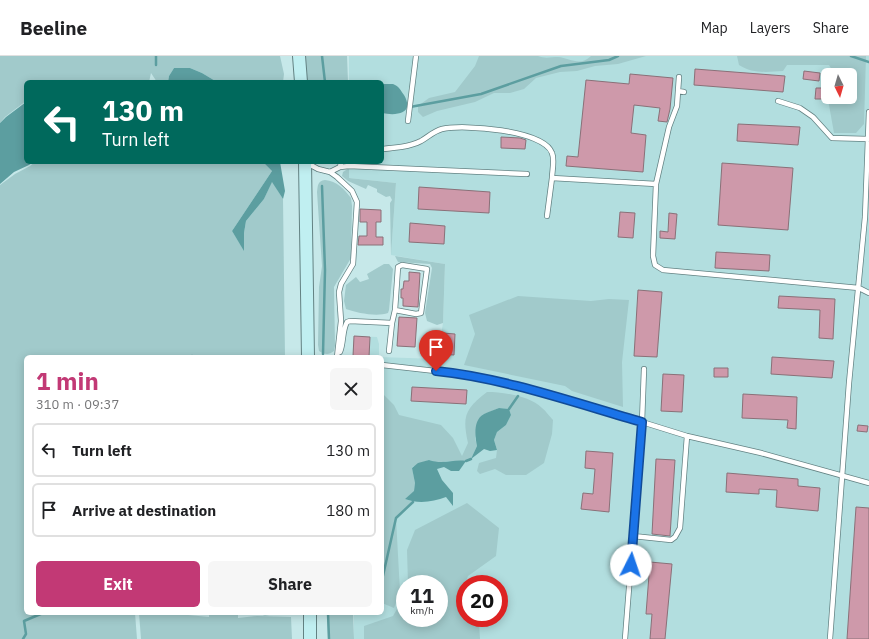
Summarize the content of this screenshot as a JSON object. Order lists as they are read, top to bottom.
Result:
{
  "north": "bottom",
  "page": {
    "header": "Beeline",
    "nav": ["Map", "Layers", "Share"],
    "turn": ["130 m", "Turn left"],
    "heading": ["1 min", "310 m · 09:37"],
    "list": [
      {
        "name": "Turn left",
        "value": "130 m"
      },
      {
        "name": "Arrive at destination",
        "value": "180 m"
      }
    ],
    "buttons": ["Exit", "Share"],
    "speed": "11 km/h",
    "limit": "20"
  }
}
